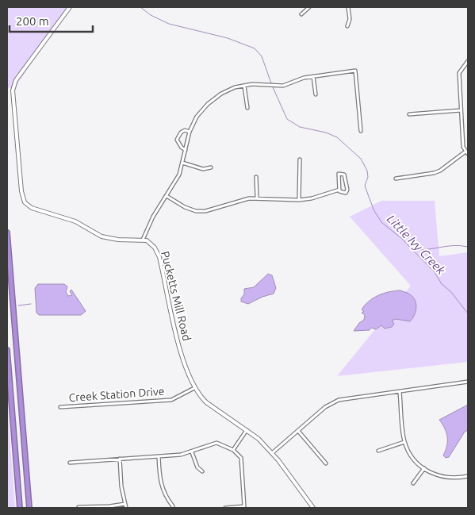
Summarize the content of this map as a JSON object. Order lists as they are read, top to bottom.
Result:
{
  "streets": {
    "street": ["Pucketts Mill Road", "Creek Station Drive"]
  },
  "crossings": [
    ["Pucketts Mill Road", "Creek Station Drive"]
  ],
  "water": ["Little Ivy Creek"],
  "scale_bar": "200 m"
}
